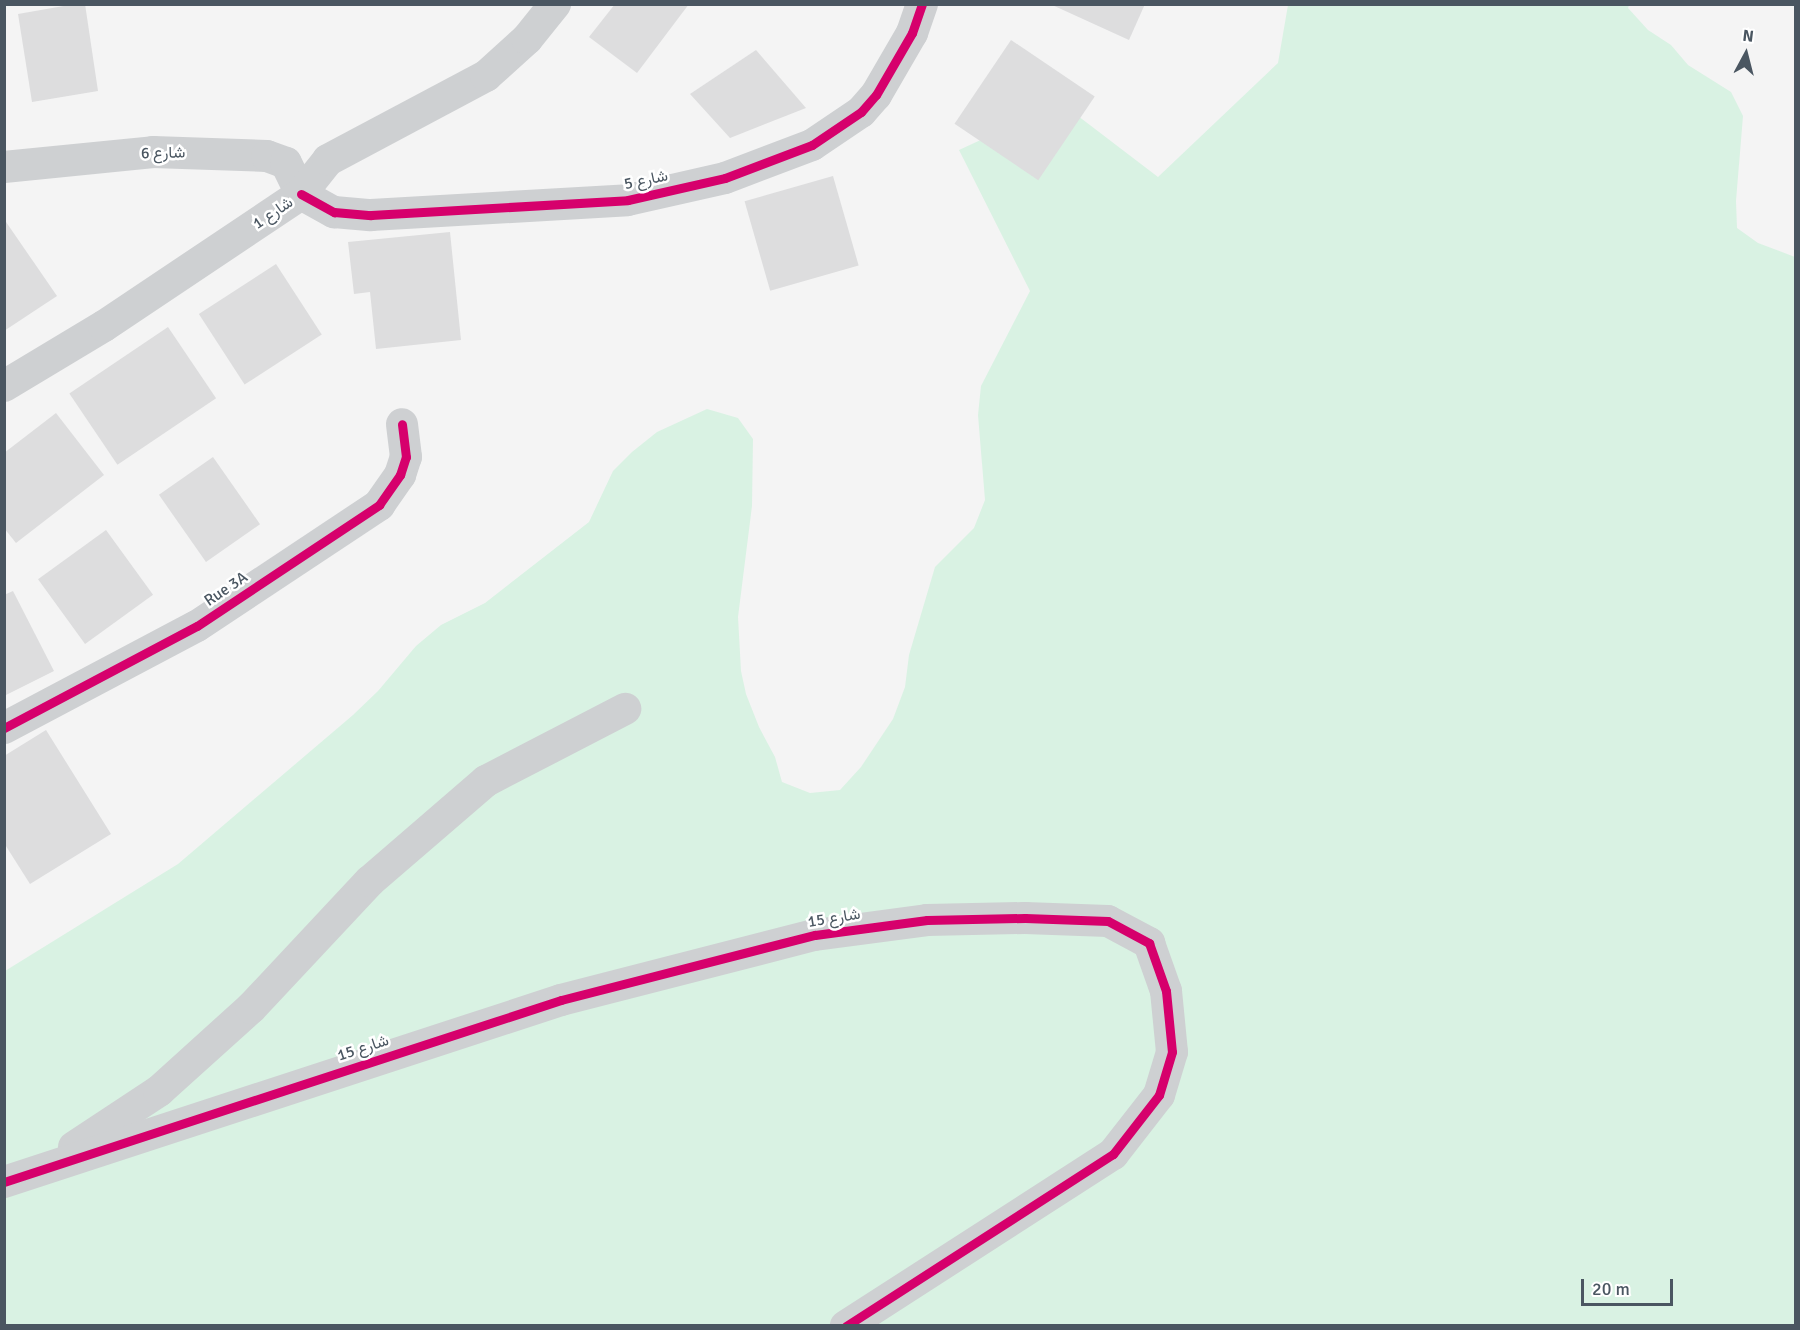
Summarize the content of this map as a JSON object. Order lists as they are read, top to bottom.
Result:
{
  "streets": {
    "street": [
      "شارع 6",
      "شارع 5",
      "شارع 1",
      "Rue 3A",
      "شارع 15"
    ]
  },
  "crossings": [
    ["شارع 6", "شارع 5"],
    ["شارع 6", "شارع 1"],
    ["شارع 5", "شارع 1"]
  ],
  "scale_bar": "20 m",
  "north": "top"
}
